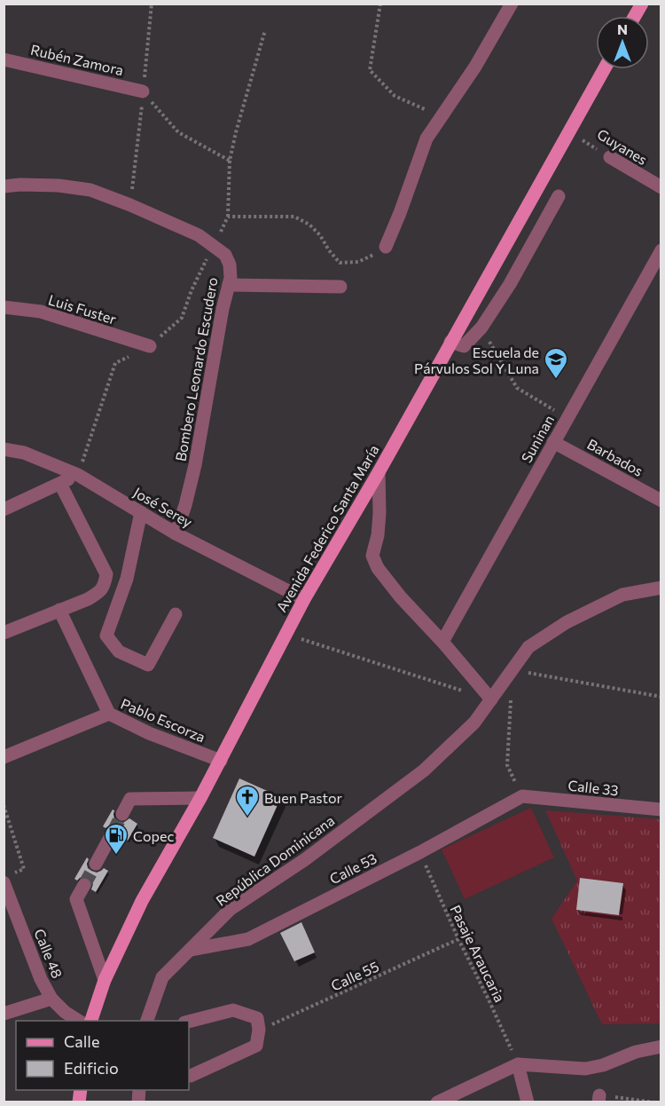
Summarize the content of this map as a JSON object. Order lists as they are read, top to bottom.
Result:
{
  "streets": {
    "main road": ["Avenida Federico Santa María"],
    "street": [
      "Rubén Zamora",
      "Guyanes",
      "Luis Fuster",
      "Bombero Leonardo Escudero",
      "Suninan",
      "Barbados",
      "José Serey",
      "Pablo Escorza",
      "Calle 33",
      "República Dominicana",
      "Calle 53",
      "Calle 48"
    ],
    "path": ["Pasaje Araucaria", "Calle 55"]
  },
  "crossings": [
    ["Guyanes", "Avenida Federico Santa María"],
    ["Bombero Leonardo Escudero", "José Serey"],
    ["Suninan", "Barbados"],
    ["José Serey", "Avenida Federico Santa María"],
    ["Avenida Federico Santa María", "Pablo Escorza"],
    ["Calle 33", "Calle 53"],
    ["República Dominicana", "Calle 53"],
    ["Calle 53", "Pasaje Araucaria"],
    ["Pasaje Araucaria", "Calle 55"]
  ],
  "places": {
    "school or university": ["Escuela de Párvulos Sol Y Luna"],
    "church": ["Buen Pastor"],
    "fuel station": ["Copec"]
  },
  "legend": ["Calle", "Edificio"],
  "north": "top"
}
